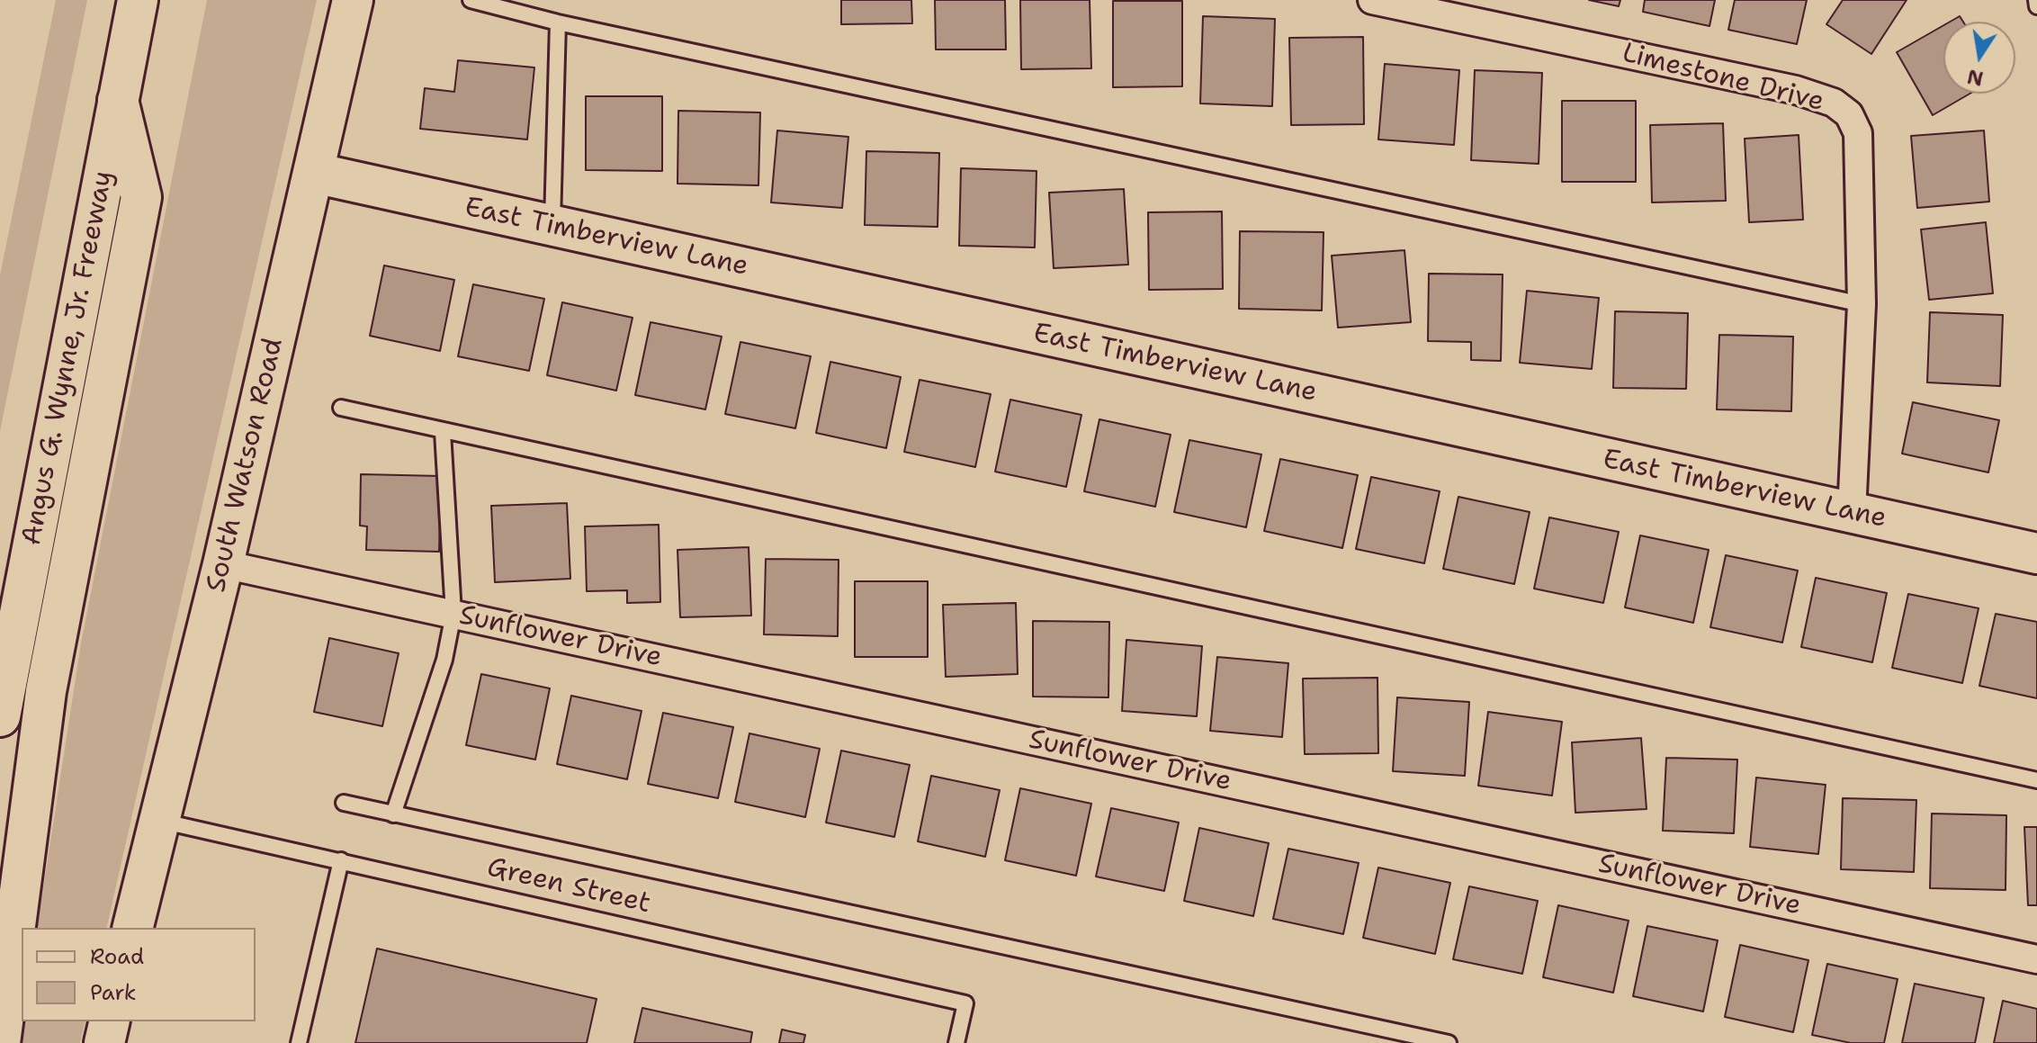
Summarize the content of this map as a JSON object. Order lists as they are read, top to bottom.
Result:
{
  "streets": {
    "main road": ["East Timberview Lane", "Angus G. Wynne, Jr. Freeway", "South Watson Road"],
    "street": ["Limestone Drive", "Sunflower Drive"],
    "lane": ["Green Street"]
  },
  "crossings": [
    ["Limestone Drive", "East Timberview Lane"],
    ["East Timberview Lane", "South Watson Road"],
    ["South Watson Road", "Sunflower Drive"],
    ["South Watson Road", "Green Street"]
  ],
  "legend": ["Road", "Park"],
  "north": "bottom"
}
